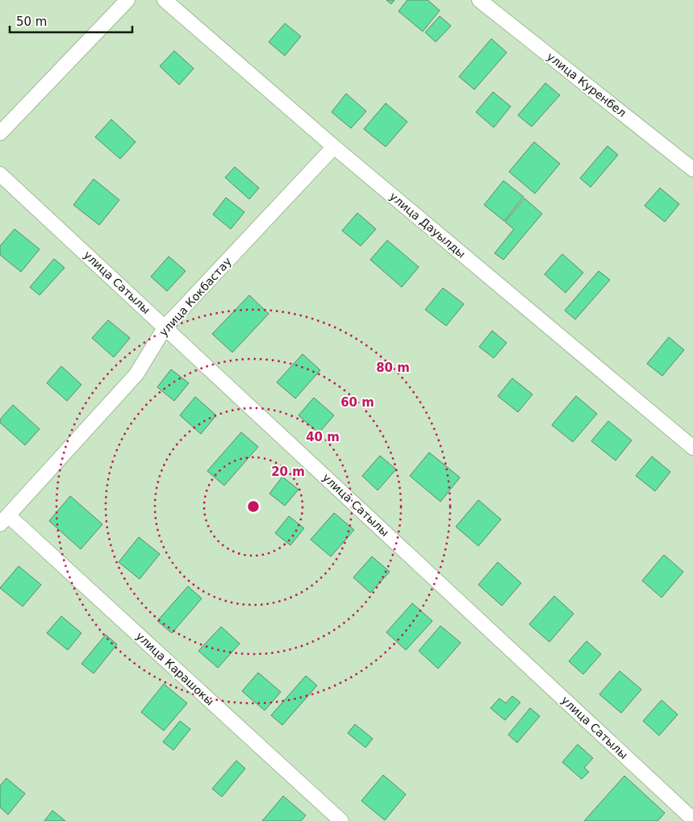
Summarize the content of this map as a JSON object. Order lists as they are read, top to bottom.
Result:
{
  "streets": {
    "street": [
      "улица Куренбел",
      "улица Дауылды",
      "улица Сатылы",
      "улица Кокбастау",
      "улица Карашокы"
    ]
  },
  "crossings": [
    ["улица Дауылды", "улица Кокбастау"],
    ["улица Сатылы", "улица Кокбастау"],
    ["улица Кокбастау", "улица Карашокы"]
  ],
  "scale_bar": "50 m",
  "rings": [
    "80 m",
    "60 m",
    "40 m",
    "20 m"
  ]
}
